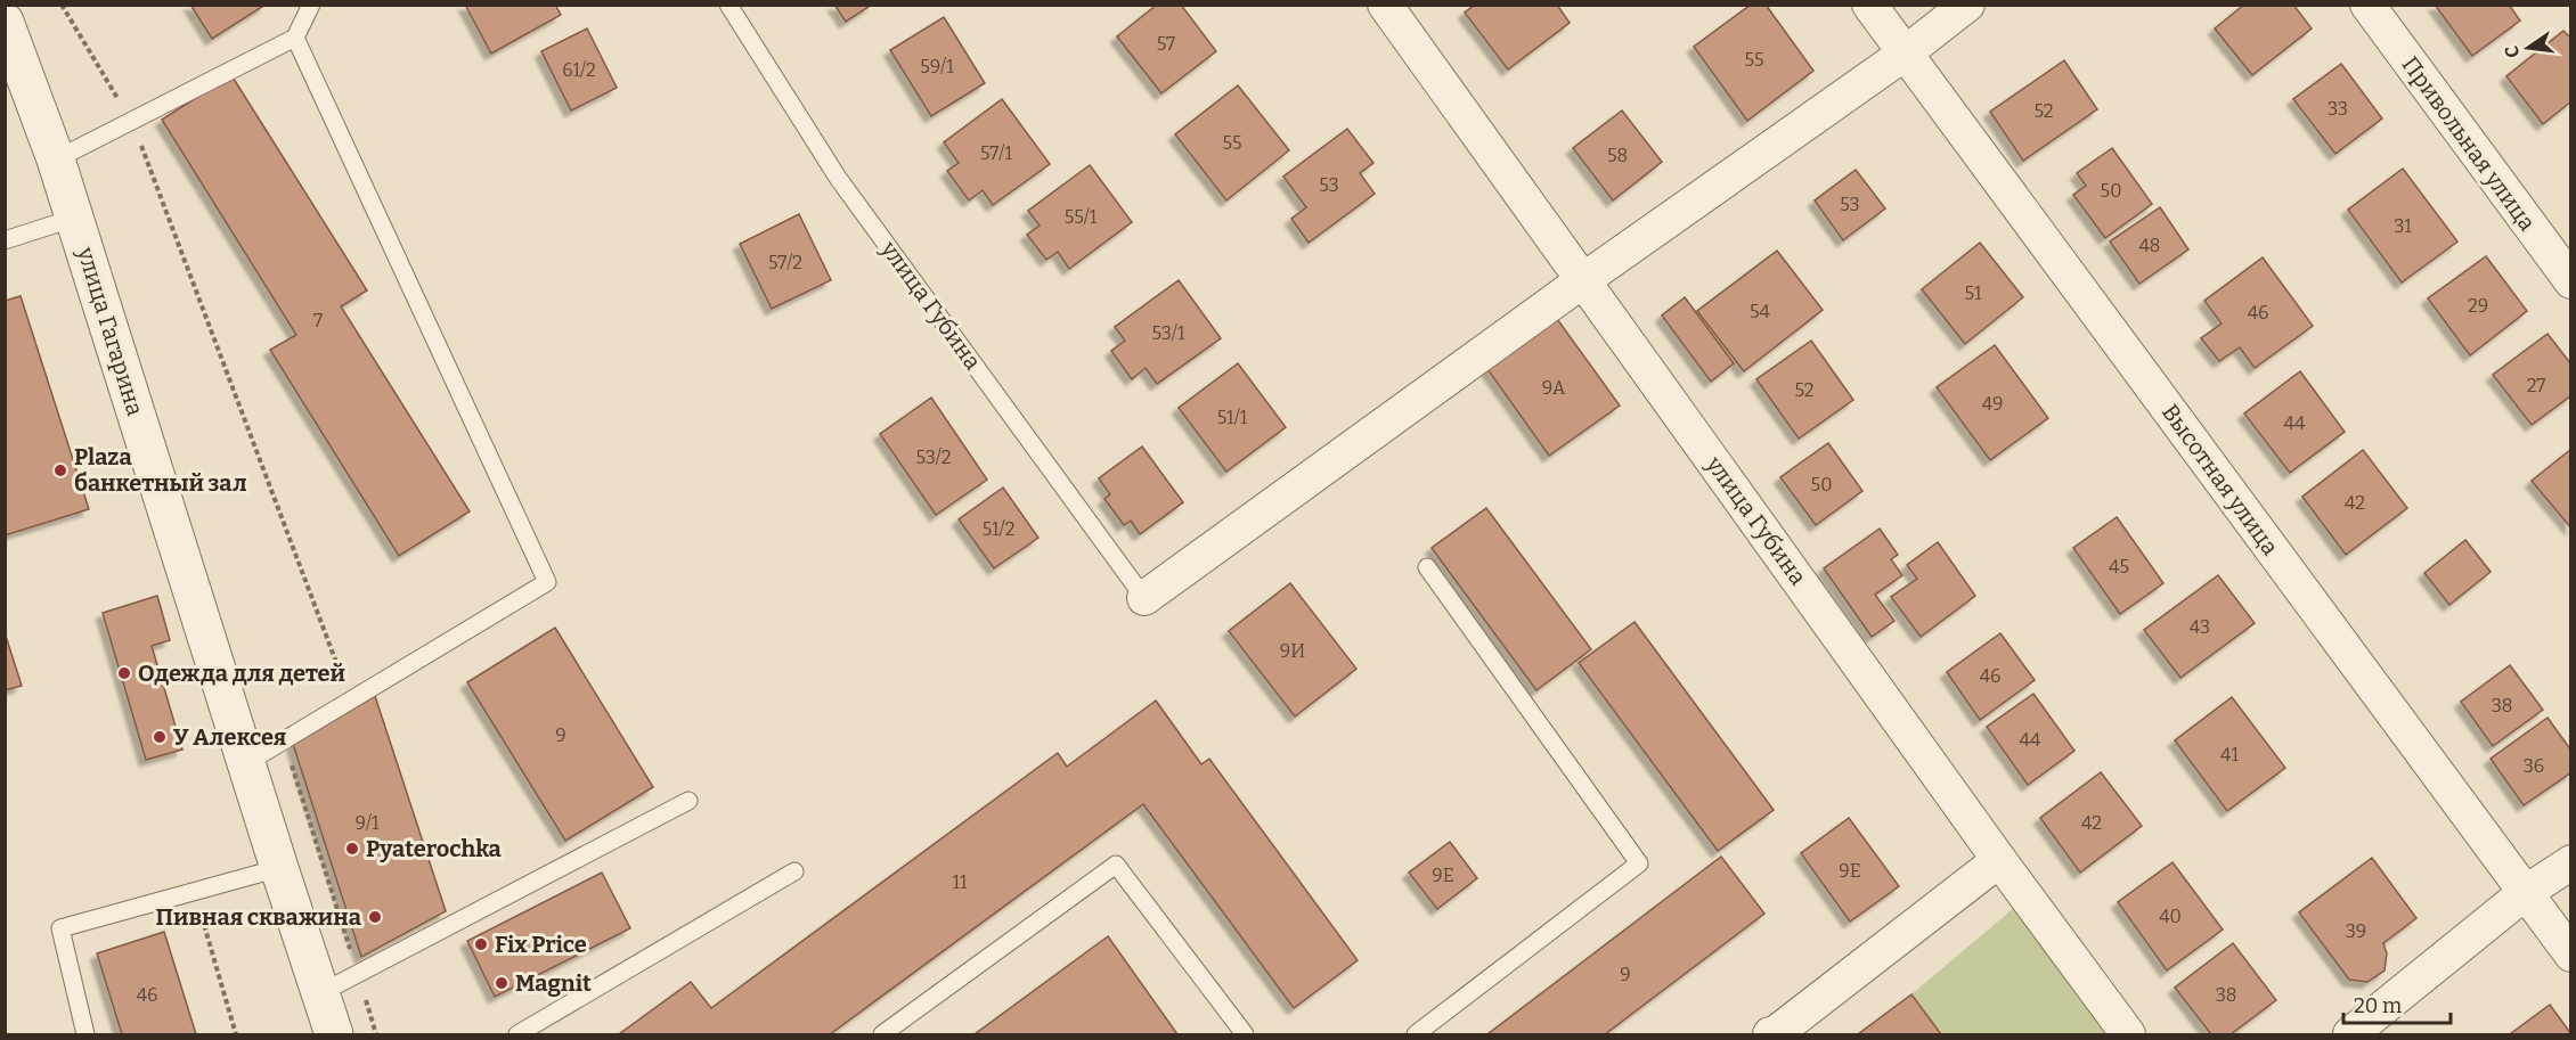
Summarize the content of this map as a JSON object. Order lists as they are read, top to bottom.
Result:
{
  "streets": {
    "street": [
      "Привольная улица",
      "улица Губина",
      "улица Гагарина",
      "Высотная улица"
    ]
  },
  "places": [
    "Plaza банкетный зал",
    "Одежда для детей",
    "У Алексея",
    "Pyaterochka",
    "Пивная скважина",
    "Fix Price",
    "Magnit"
  ],
  "house_numbers": [
    "57",
    "55",
    "59/1",
    "61/2",
    "33",
    "52",
    "55",
    "57/1",
    "58",
    "53",
    "50",
    "53",
    "55/1",
    "31",
    "48",
    "57/2",
    "51",
    "29",
    "54",
    "46",
    "7",
    "53/1",
    "27",
    "9А",
    "52",
    "49",
    "51/1",
    "44",
    "53/2",
    "50",
    "42",
    "51/2",
    "45",
    "43",
    "9И",
    "46",
    "38",
    "9",
    "44",
    "41",
    "36",
    "9/1",
    "42",
    "9Е",
    "9Е",
    "11",
    "40",
    "39",
    "9",
    "46",
    "38"
  ],
  "scale_bar": "20 m",
  "north": "left"
}
